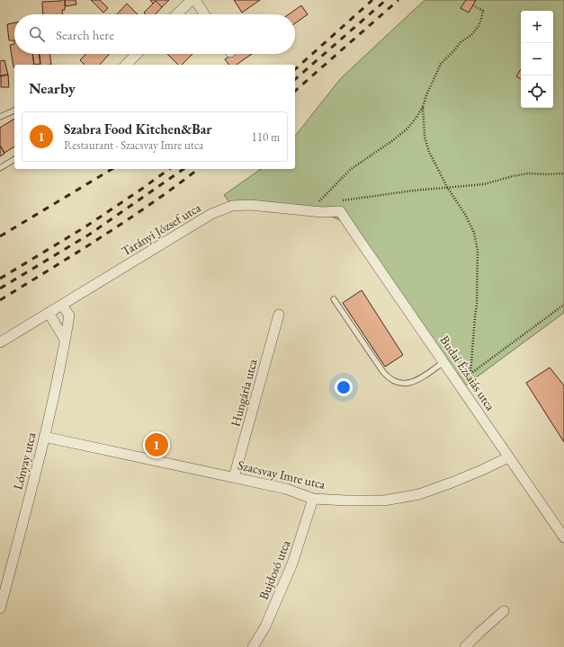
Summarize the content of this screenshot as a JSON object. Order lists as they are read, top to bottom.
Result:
{
  "streets": {
    "street": [
      "Tarányi József utca",
      "Budai Ézsaiás utca",
      "Hungária utca",
      "Lónyay utca",
      "Szacsvay Imre utca",
      "Bujdosó utca"
    ]
  },
  "crossings": [
    ["Tarányi József utca", "Budai Ézsaiás utca"],
    ["Tarányi József utca", "Lónyay utca"],
    ["Budai Ézsaiás utca", "Szacsvay Imre utca"],
    ["Hungária utca", "Szacsvay Imre utca"],
    ["Lónyay utca", "Szacsvay Imre utca"],
    ["Szacsvay Imre utca", "Bujdosó utca"]
  ],
  "page": {
    "map_buttons": ["+", "−"],
    "search": "Search here",
    "heading": "Nearby",
    "list": [
      {
        "mark": "1",
        "name": "Szabra Food Kitchen&Bar",
        "note": "Restaurant · Szacsvay Imre utca",
        "value": "110 m"
      }
    ],
    "pins": "1"
  }
}
